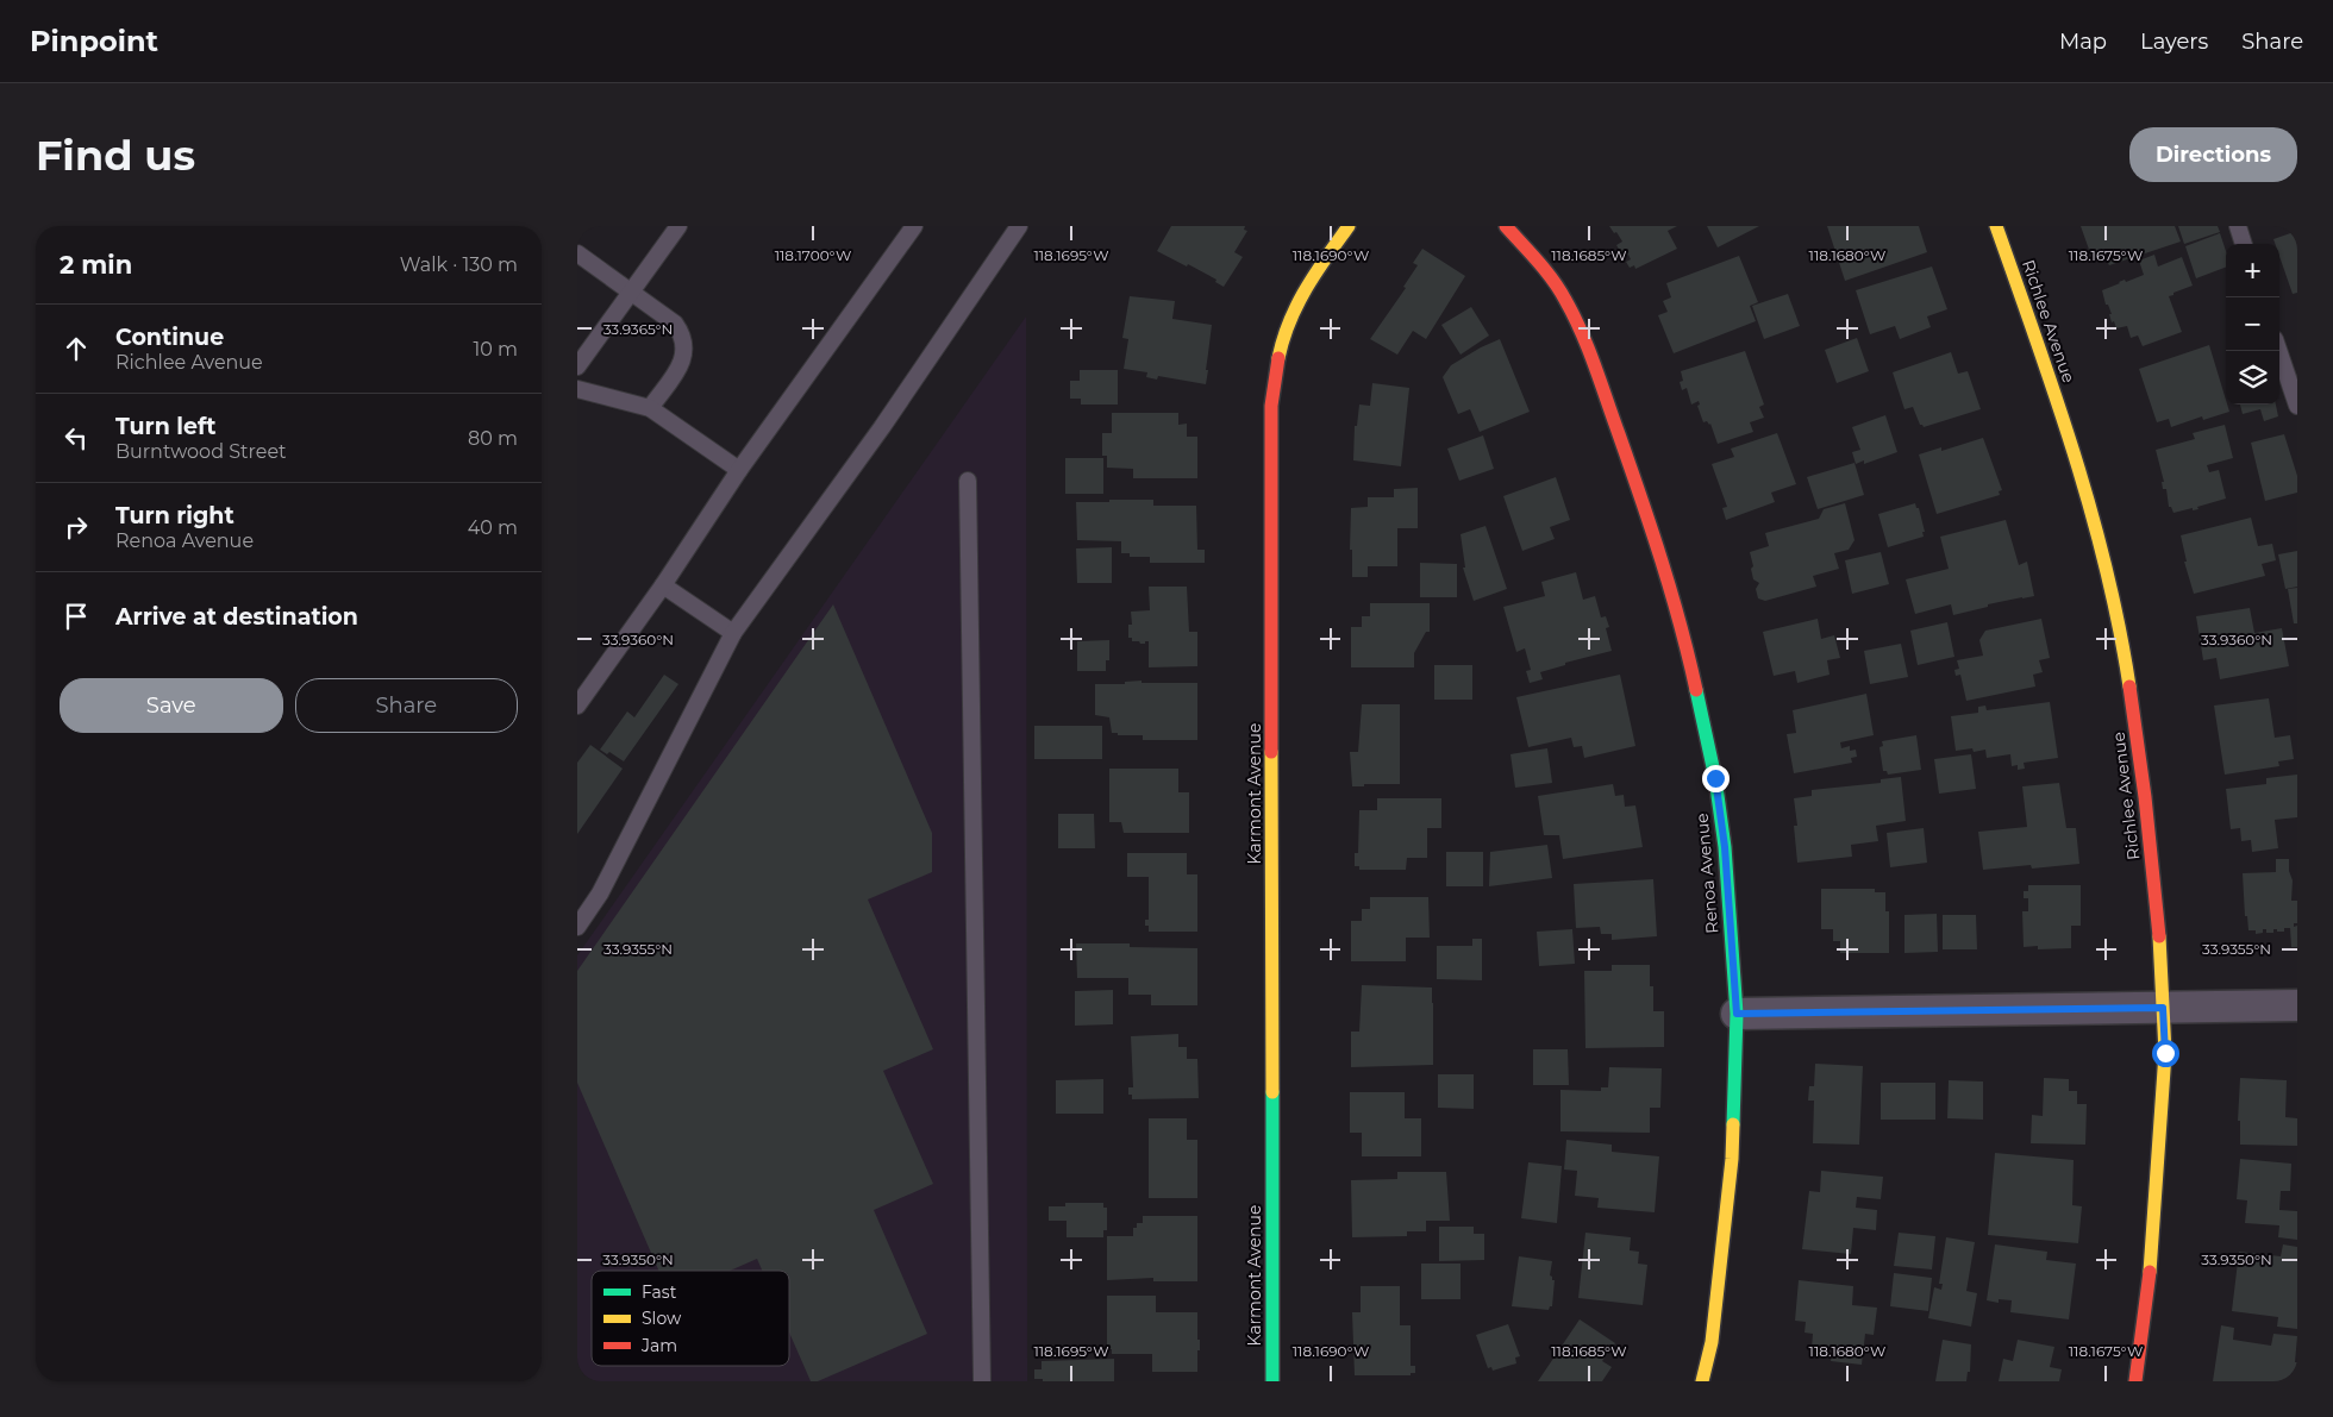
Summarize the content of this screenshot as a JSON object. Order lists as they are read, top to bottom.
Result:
{
  "streets": {
    "street": ["Richlee Avenue", "Karmont Avenue", "Renoa Avenue"]
  },
  "legend": ["Fast", "Slow", "Jam"],
  "page": {
    "header": "Pinpoint",
    "nav": ["Map", "Layers", "Share"],
    "buttons": [
      "Directions",
      ["Save", "Share"]
    ],
    "title": "Find us",
    "heading": ["2 min", "Walk · 130 m"],
    "map_buttons": ["+", "−"],
    "list": [
      ["Continue", "Richlee Avenue", "10 m"],
      ["Turn left", "Burntwood Street", "80 m"],
      ["Turn right", "Renoa Avenue", "40 m"],
      "Arrive at destination"
    ]
  },
  "coordinates": [
    "118.1700°W",
    "118.1695°W",
    "118.1690°W",
    "118.1685°W",
    "118.1680°W",
    "118.1675°W",
    "33.9365°N",
    "33.9360°N",
    "33.9355°N",
    "33.9350°N"
  ]
}
